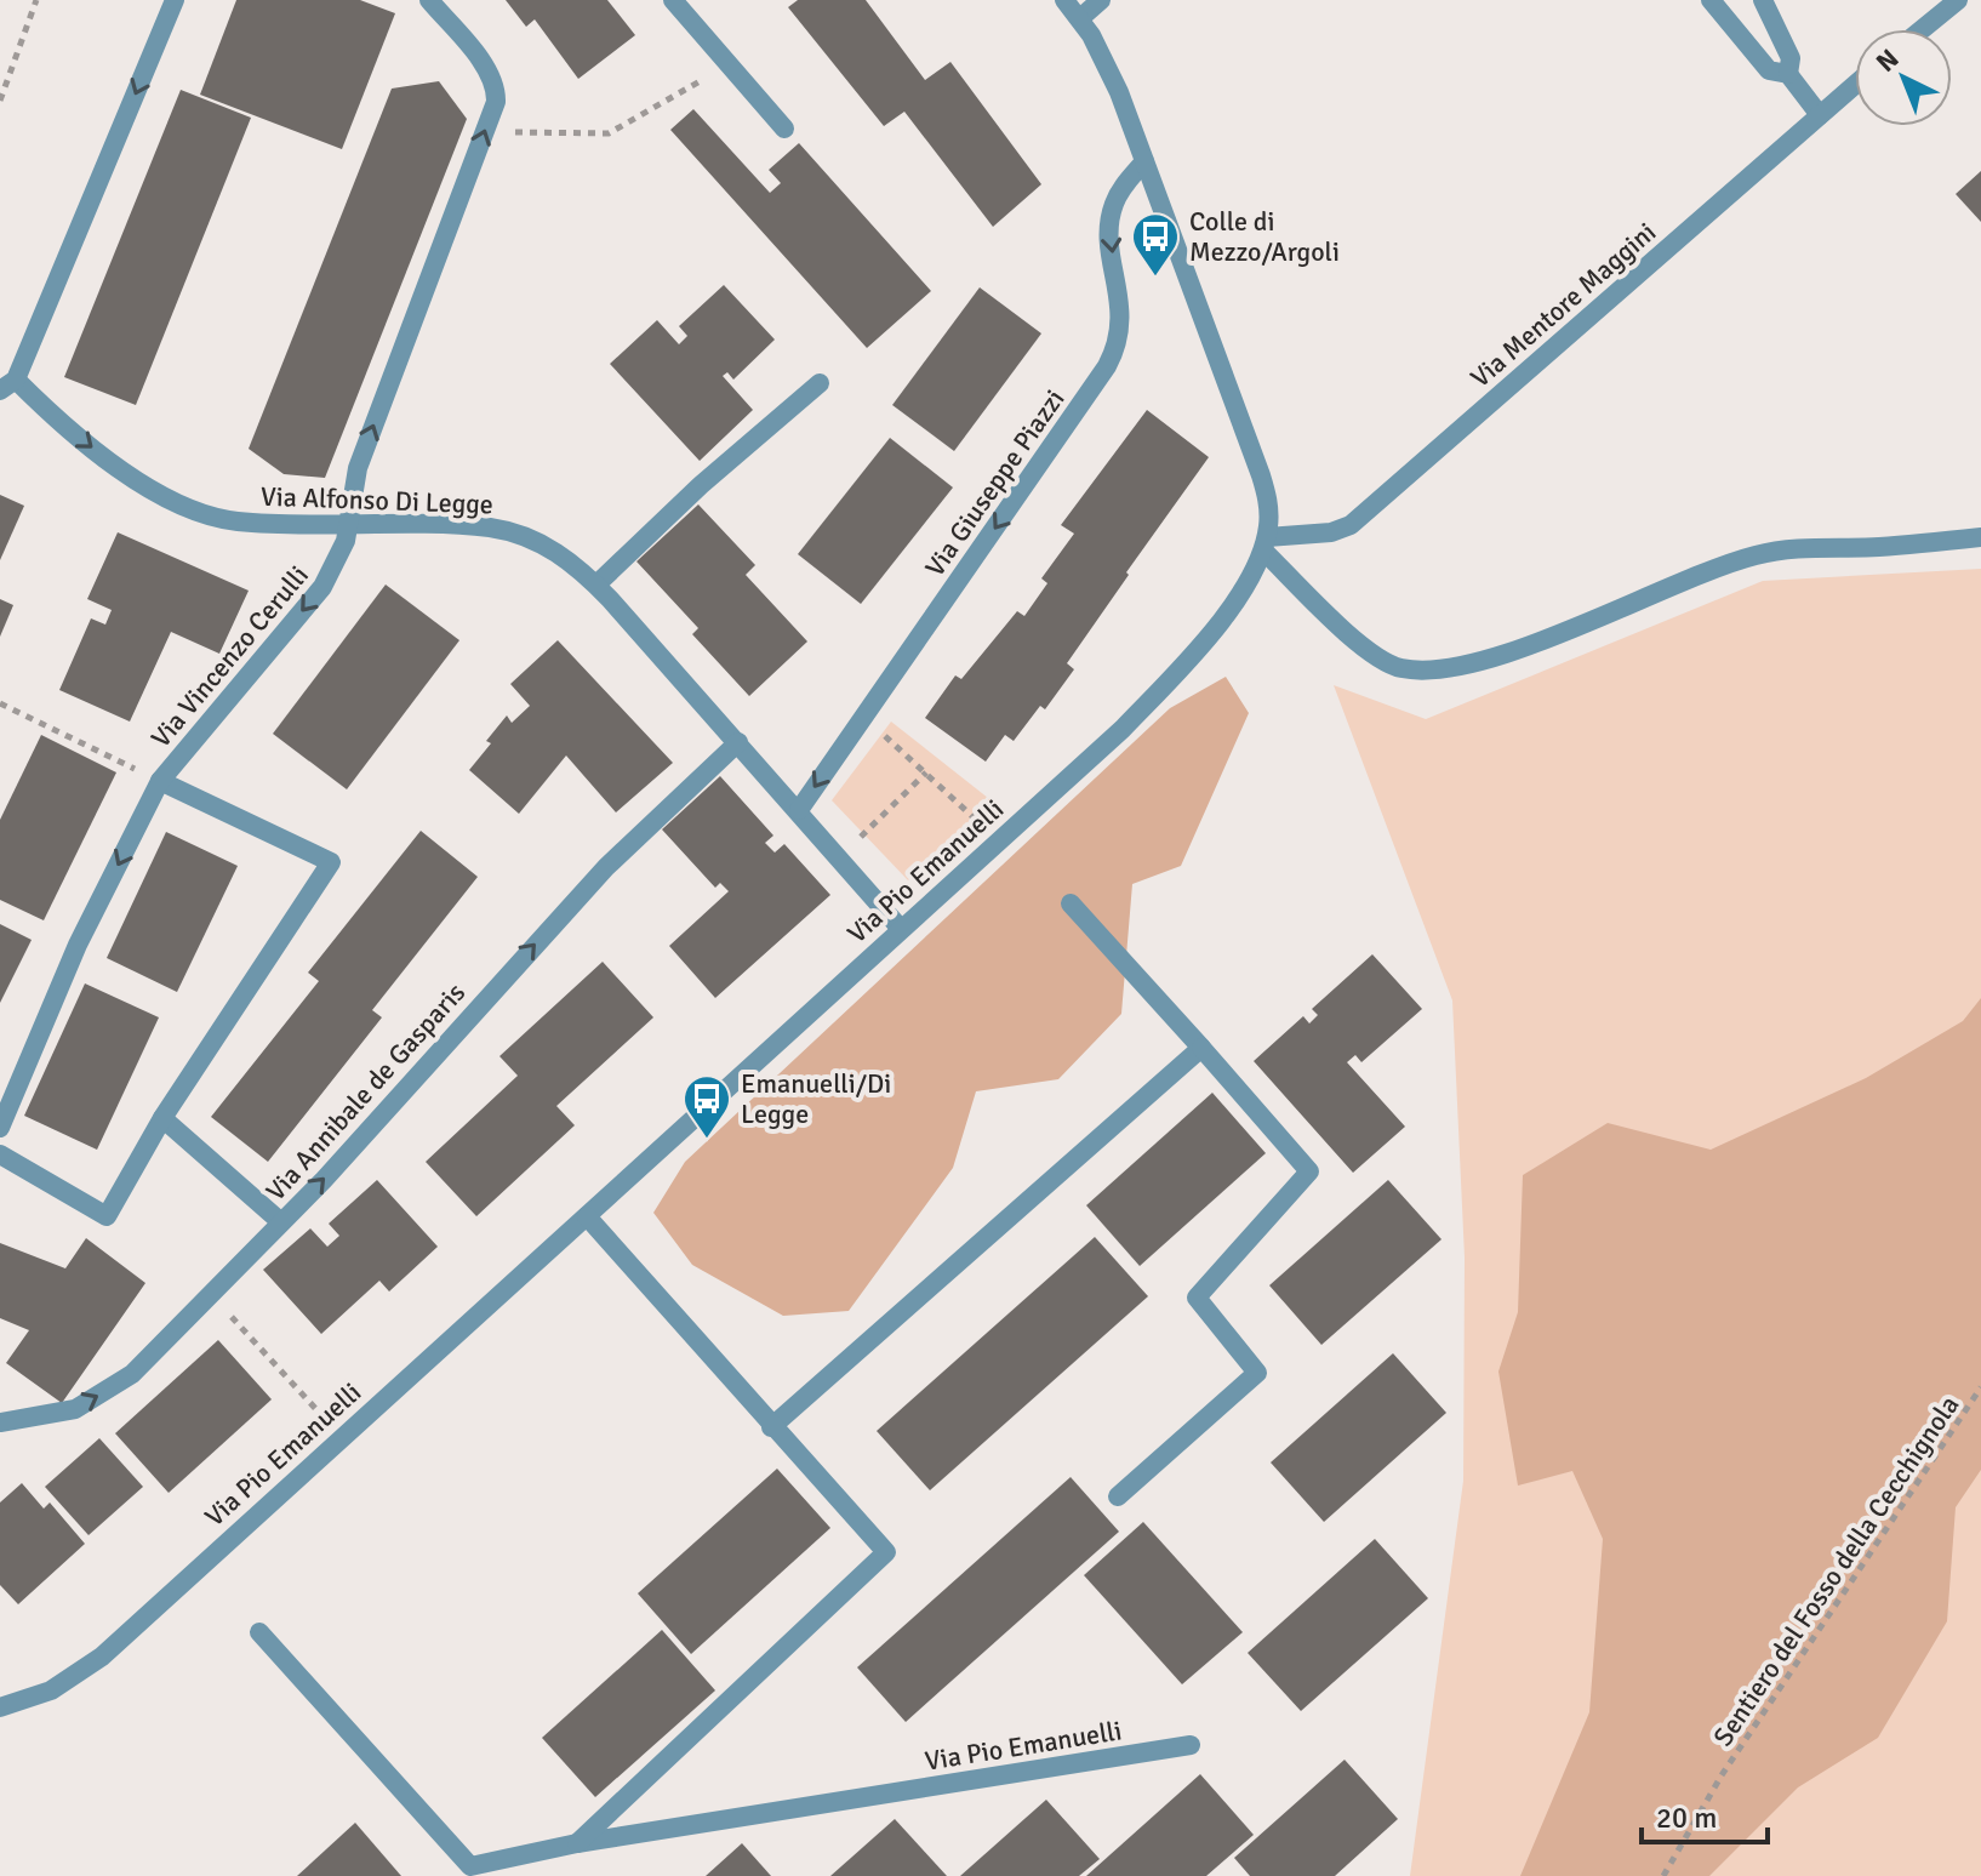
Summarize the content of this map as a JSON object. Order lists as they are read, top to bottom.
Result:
{
  "streets": {
    "street": [
      "Via Mentore Maggini",
      "Via Giuseppe Piazzi",
      "Via Alfonso Di Legge",
      "Via Vincenzo Cerulli",
      "Via Pio Emanuelli",
      "Via Annibale de Gasparis"
    ],
    "path": ["Sentiero del Fosso della Cecchignola"]
  },
  "crossings": [
    ["Via Mentore Maggini", "Via Pio Emanuelli"],
    ["Via Giuseppe Piazzi", "Via Alfonso Di Legge"],
    ["Via Alfonso Di Legge", "Via Vincenzo Cerulli"],
    ["Via Alfonso Di Legge", "Via Pio Emanuelli"],
    ["Via Alfonso Di Legge", "Via Annibale de Gasparis"]
  ],
  "one_way": ["Via Giuseppe Piazzi", "Via Annibale de Gasparis"],
  "places": {
    "bus stop": ["Colle di Mezzo/Argoli", "Emanuelli/Di Legge"]
  },
  "scale_bar": "20 m",
  "north": "top left"
}
